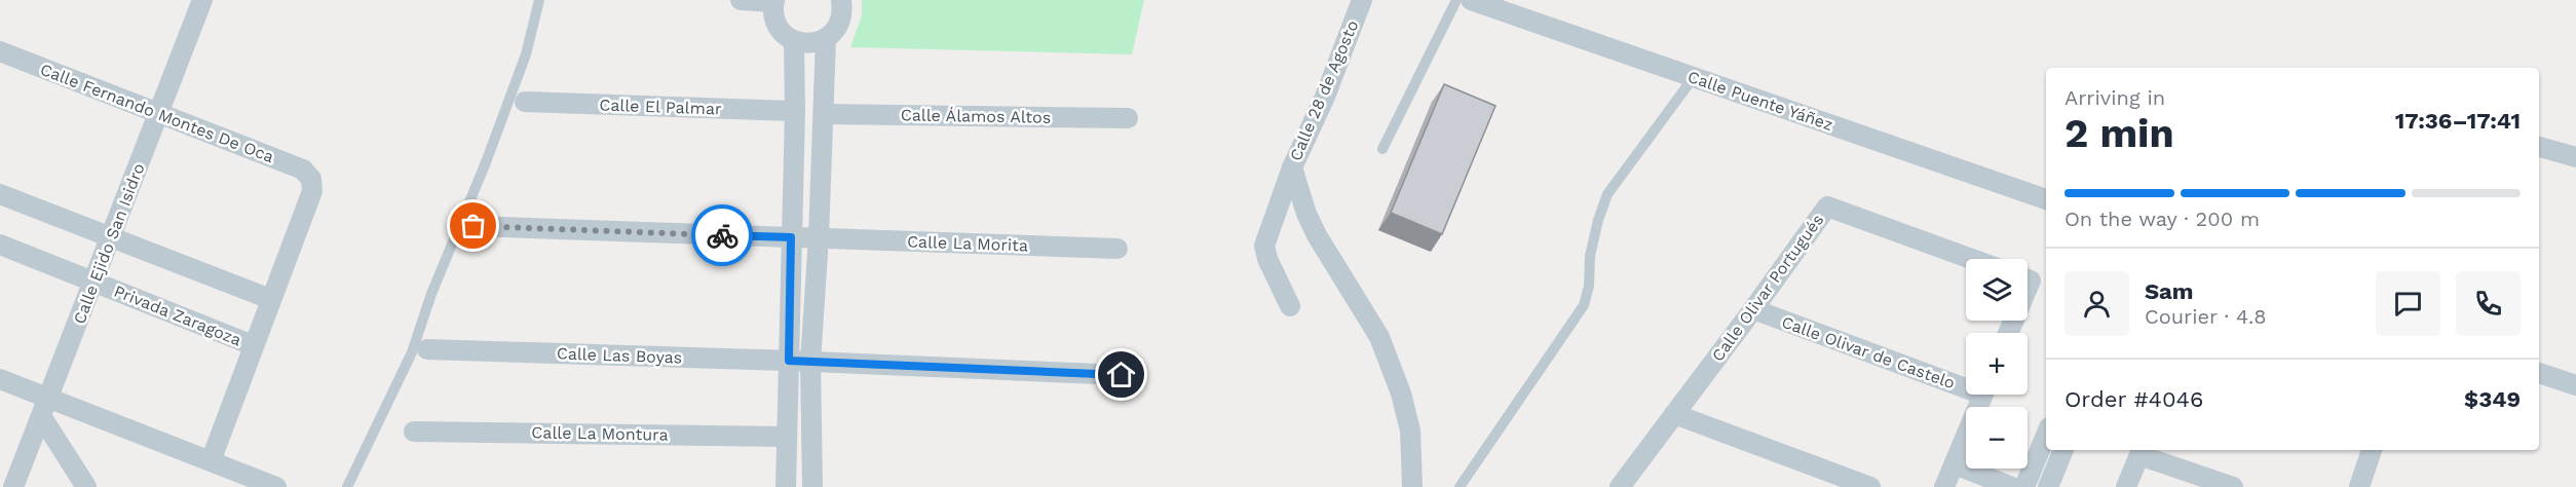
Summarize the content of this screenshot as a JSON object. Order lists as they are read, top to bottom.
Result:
{
  "streets": {
    "street": [
      "Calle 28 de Agosto",
      "Calle Puente Yáñez",
      "Calle El Palmar",
      "Calle Fernando Montes De Oca",
      "Calle Álamos Altos",
      "Calle Ejido San Isidro",
      "Calle La Morita",
      "Calle Olivar Portugués",
      "Privada Zaragoza",
      "Calle Olivar de Castelo",
      "Calle Las Boyas",
      "Calle La Montura"
    ]
  },
  "crossings": [
    ["Calle Fernando Montes De Oca", "Calle Ejido San Isidro"],
    ["Calle Ejido San Isidro", "Privada Zaragoza"],
    ["Calle Olivar Portugués", "Calle Olivar de Castelo"]
  ],
  "page": {
    "heading": ["2 min", "Arriving in", "17:36–17:41"],
    "panel": [
      "Sam",
      "Courier · 4.8",
      "Order #4046",
      "$349"
    ],
    "bar": "On the way · 200 m",
    "map_buttons": ["+", "−"]
  }
}
